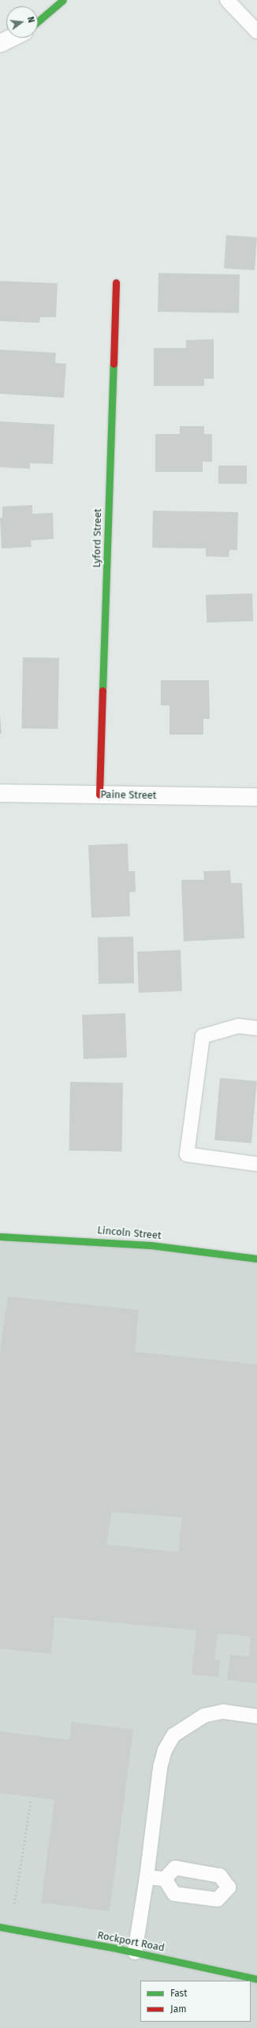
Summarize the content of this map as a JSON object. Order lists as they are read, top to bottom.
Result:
{
  "streets": {
    "street": [
      "Lyford Street",
      "Paine Street",
      "Lincoln Street",
      "Rockport Road"
    ]
  },
  "crossings": [
    ["Lyford Street", "Paine Street"]
  ],
  "legend": ["Fast", "Jam"],
  "north": "right"
}
